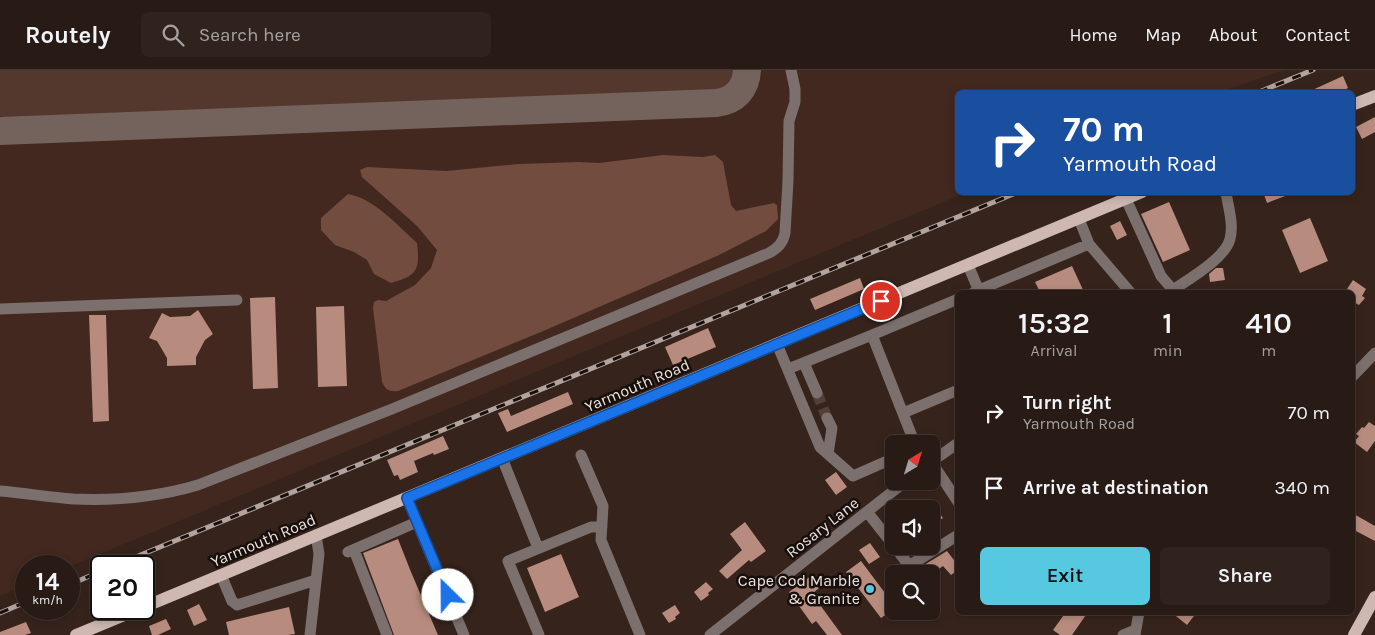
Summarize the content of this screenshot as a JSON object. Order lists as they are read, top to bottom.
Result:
{
  "streets": {
    "main road": ["Yarmouth Road"],
    "street": ["Rosary Lane"]
  },
  "places": ["Cape Cod Marble & Granite"],
  "north": "top right",
  "page": {
    "header": "Routely",
    "search": "Search here",
    "nav": [
      "Home",
      "Map",
      "About",
      "Contact"
    ],
    "turn": ["70 m", "Yarmouth Road"],
    "eta": [
      "15:32",
      "Arrival",
      "1",
      "min",
      "410",
      "m"
    ],
    "list": [
      {
        "name": "Turn right",
        "note": "Yarmouth Road",
        "value": "70 m"
      },
      {
        "name": "Arrive at destination",
        "value": "340 m"
      }
    ],
    "buttons": ["Exit", "Share"],
    "speed": "14 km/h",
    "limit": "20"
  }
}
